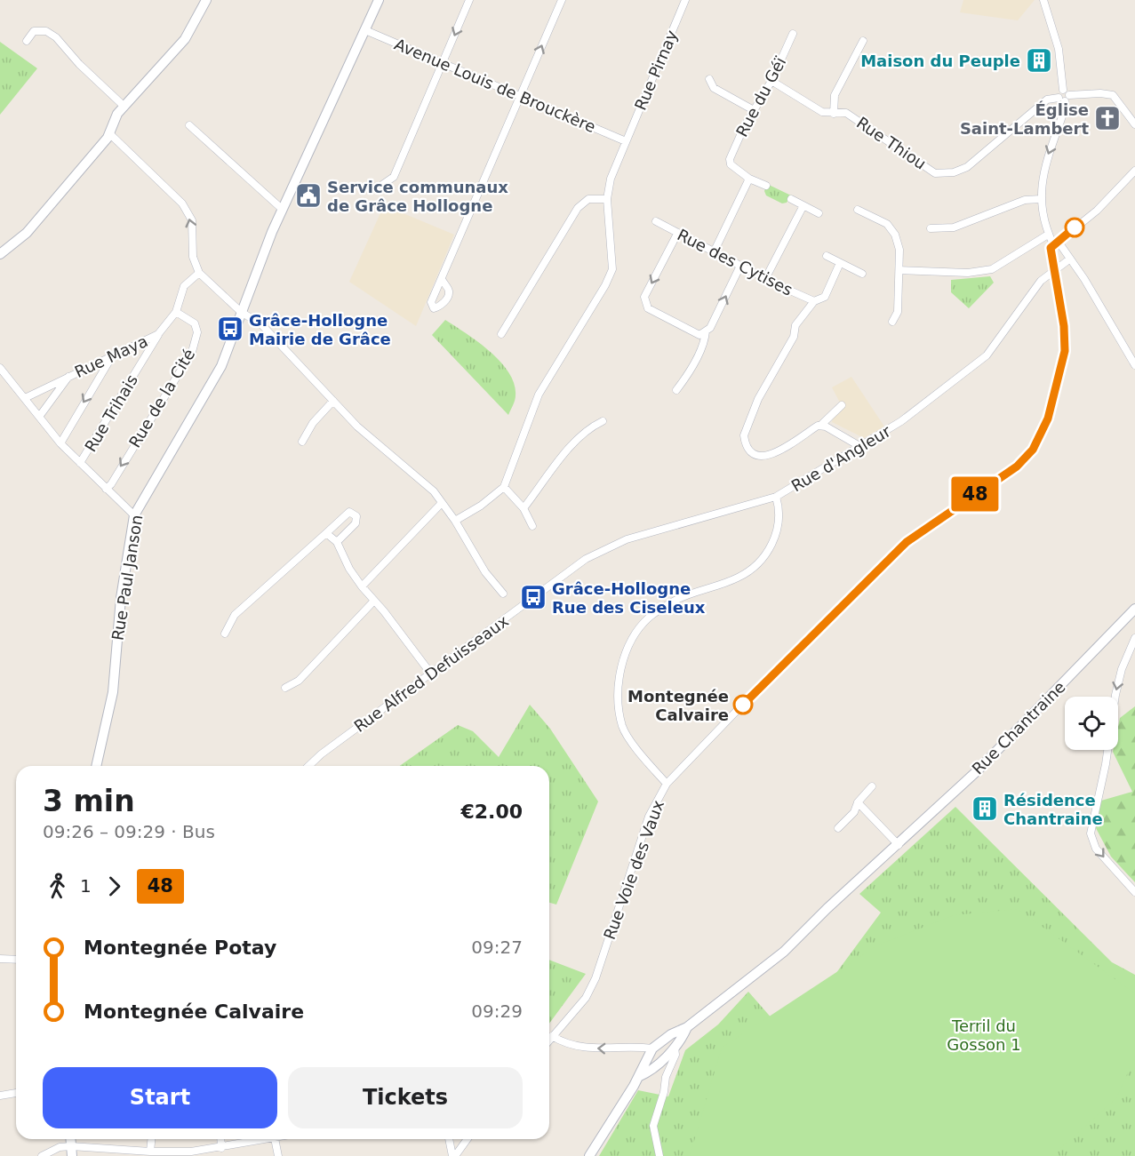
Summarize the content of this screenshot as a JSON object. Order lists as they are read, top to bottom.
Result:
{
  "streets": {
    "street": [
      "Rue Pirnay",
      "Avenue Louis de Brouckère",
      "Rue du Géï",
      "Rue Thiou",
      "Rue des Cytises",
      "Rue Maya",
      "Rue de la Cité",
      "Rue Trihais",
      "Rue d'Angleur",
      "Rue Paul Janson",
      "Rue Alfred Defuisseaux",
      "Rue Chantraine",
      "Rue Voie des Vaux"
    ]
  },
  "crossings": [
    ["Rue Pirnay", "Avenue Louis de Brouckère"],
    ["Avenue Louis de Brouckère", "Rue Paul Janson"],
    ["Rue du Géï", "Rue Thiou"],
    ["Rue Maya", "Rue de la Cité"],
    ["Rue Maya", "Rue Trihais"],
    ["Rue d'Angleur", "Rue Alfred Defuisseaux"],
    ["Rue d'Angleur", "Rue Voie des Vaux"]
  ],
  "one_way": ["Rue de la Cité"],
  "parks": ["Terril du Gosson 1"],
  "places": {
    "building": ["Maison du Peuple", "Résidence Chantraine"],
    "church": ["Église Saint-Lambert"],
    "public building": ["Service communaux de Grâce Hollogne"],
    "bus stop": ["Grâce-Hollogne Mairie de Grâce", "Grâce-Hollogne Rue des Ciseleux"],
    "other": ["Montegnée Calvaire"]
  },
  "lines": ["bus line 48"],
  "page": {
    "on_map": "48",
    "heading": ["3 min", "09:26 – 09:29 · Bus", "€2.00"],
    "legs": ["1", "48"],
    "list": [
      {
        "name": "Montegnée Potay",
        "value": "09:27"
      },
      {
        "name": "Montegnée Calvaire",
        "value": "09:29"
      }
    ],
    "buttons": ["Start", "Tickets"]
  }
}
